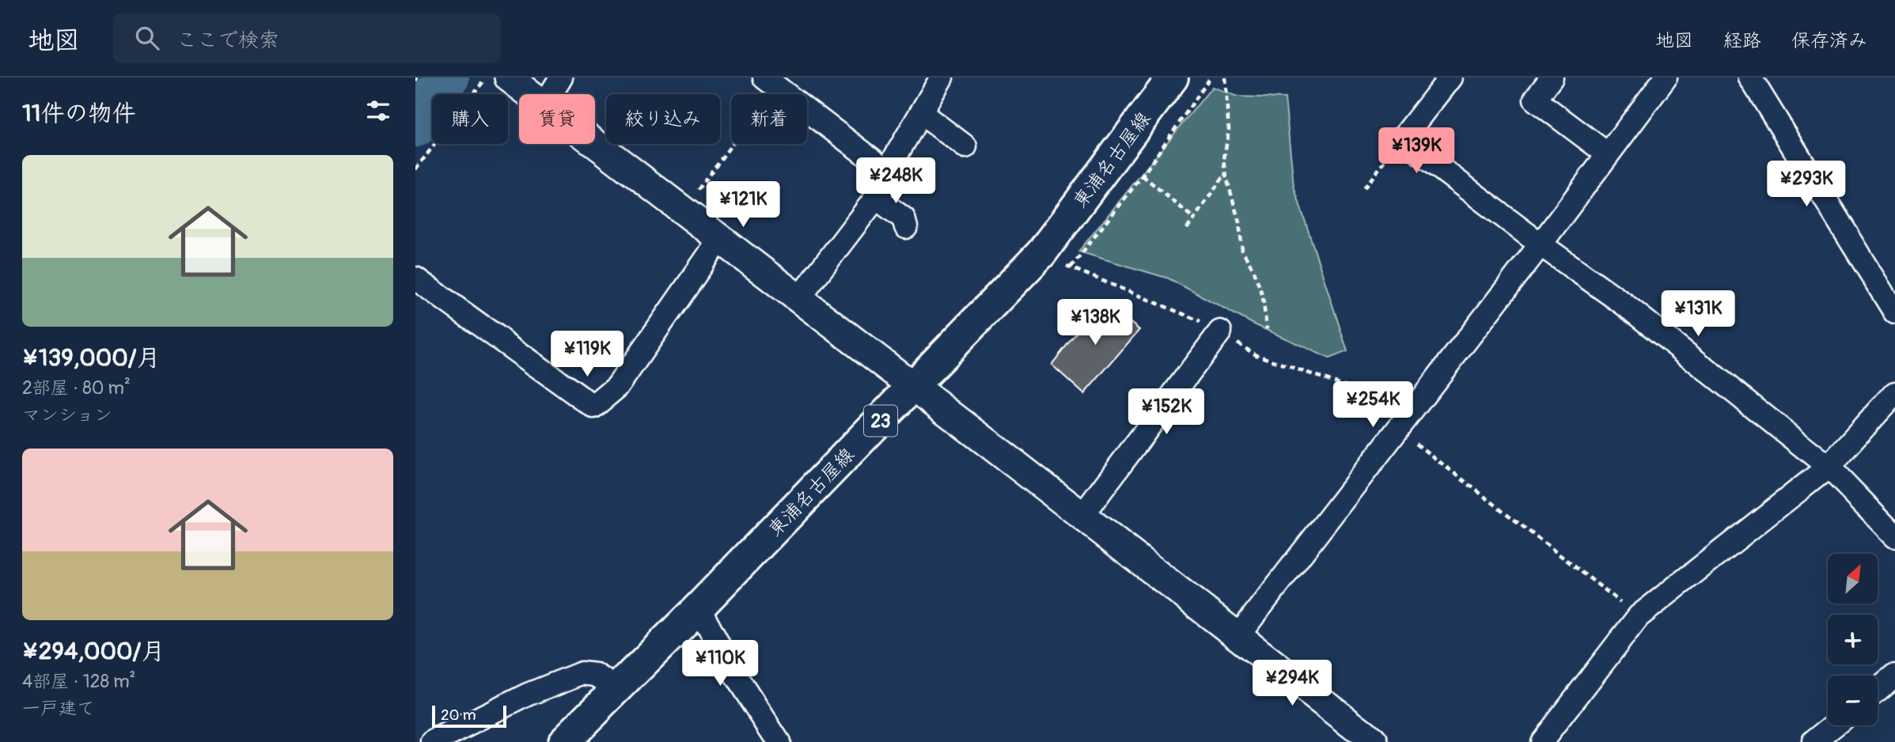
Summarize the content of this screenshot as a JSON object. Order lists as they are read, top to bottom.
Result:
{
  "streets": {
    "main road": ["東浦名古屋線", "23"]
  },
  "scale_bar": "20 m",
  "north": "top right",
  "page": {
    "header": "地図",
    "search": "ここで検索",
    "nav": ["地図", "経路", "保存済み"],
    "heading": "11件の物件",
    "chip": [
      "購入",
      "賃貸",
      "絞り込み",
      "新着"
    ],
    "price": [
      "¥139K",
      "¥248K",
      "¥293K",
      "¥121K",
      "¥131K",
      "¥138K",
      "¥119K",
      "¥254K",
      "¥152K",
      "¥110K",
      "¥294K"
    ],
    "list": [
      {
        "name": "¥139,000/月",
        "note": "2部屋 · 80 m² · マンション"
      },
      {
        "name": "¥294,000/月",
        "note": "4部屋 · 128 m² · 一戸建て"
      }
    ],
    "map_buttons": ["+", "−"],
    "scale": "20 m"
  }
}
